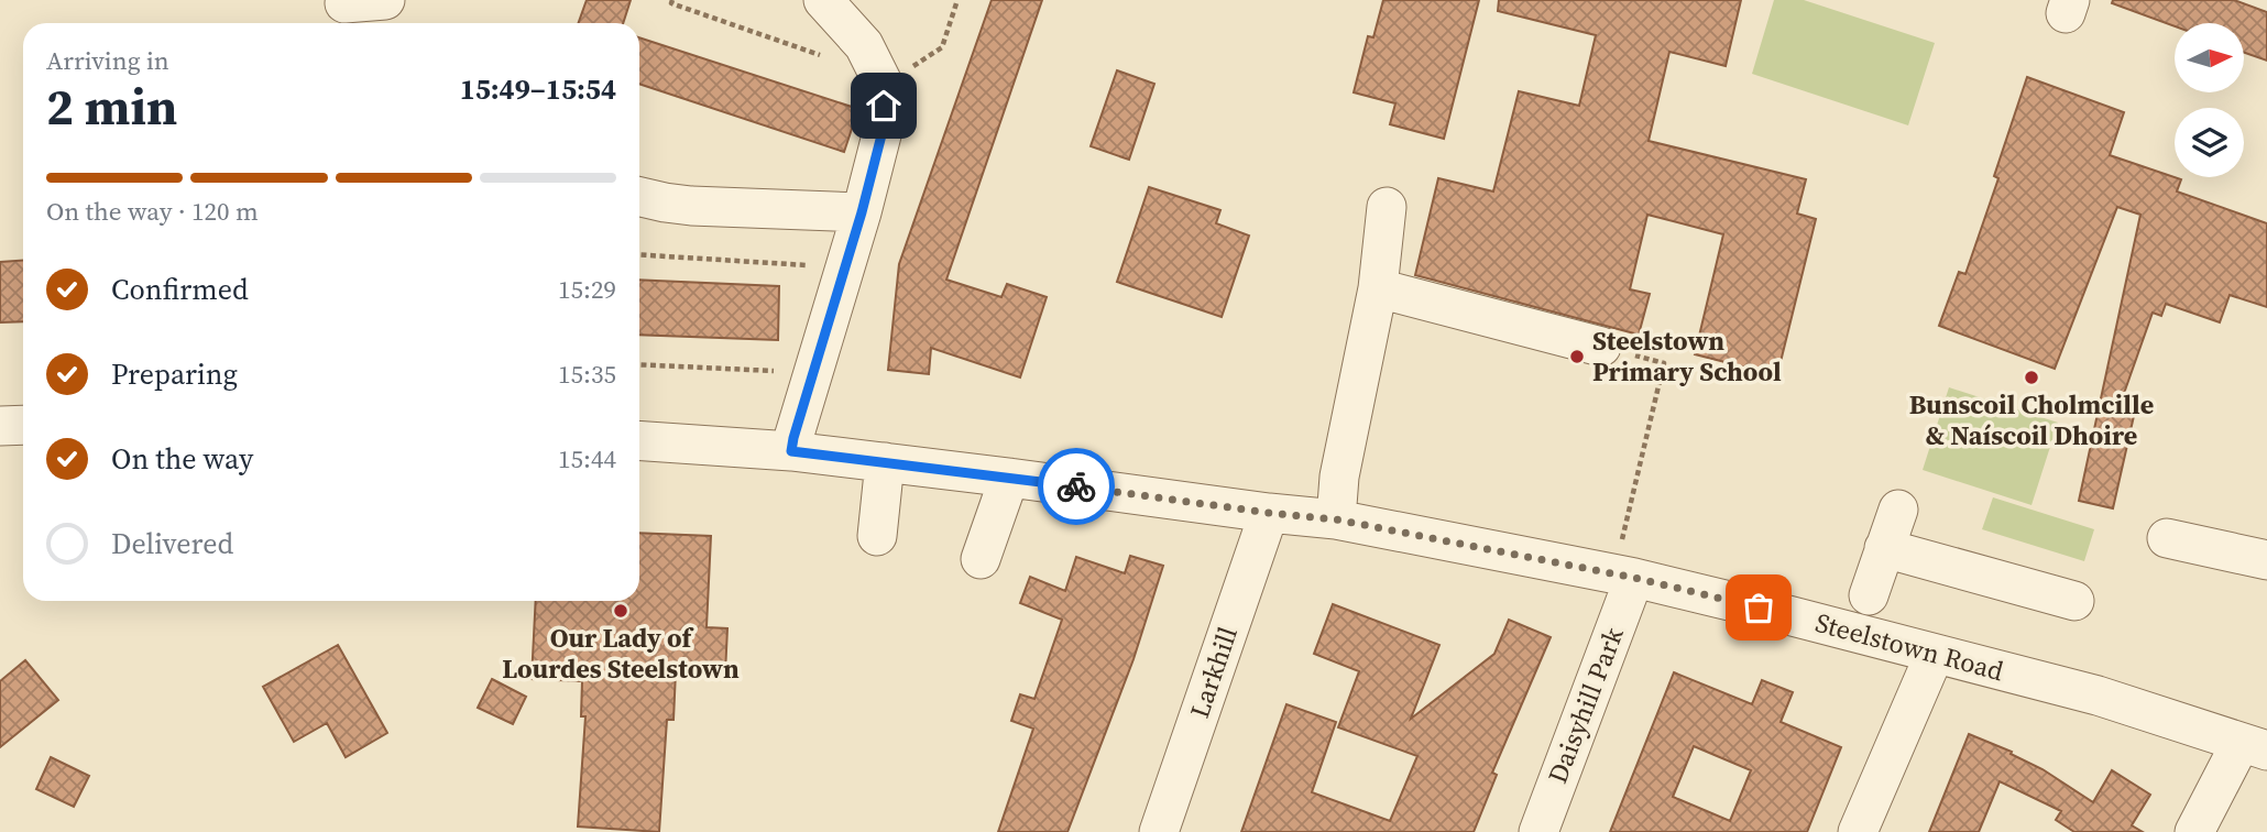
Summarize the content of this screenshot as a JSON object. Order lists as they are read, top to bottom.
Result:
{
  "streets": {
    "street": ["Steelstown Road", "Larkhill", "Daisyhill Park"]
  },
  "crossings": [
    ["Steelstown Road", "Larkhill"],
    ["Steelstown Road", "Daisyhill Park"]
  ],
  "places": ["Steelstown Primary School", "Bunscoil Cholmcille & Naíscoil Dhoire", "Our Lady of Lourdes Steelstown"],
  "north": "right",
  "page": {
    "heading": ["2 min", "Arriving in", "15:49–15:54"],
    "bar": "On the way · 120 m",
    "list": [
      ["Confirmed", "15:29"],
      ["Preparing", "15:35"],
      ["On the way", "15:44"],
      "Delivered"
    ]
  }
}
